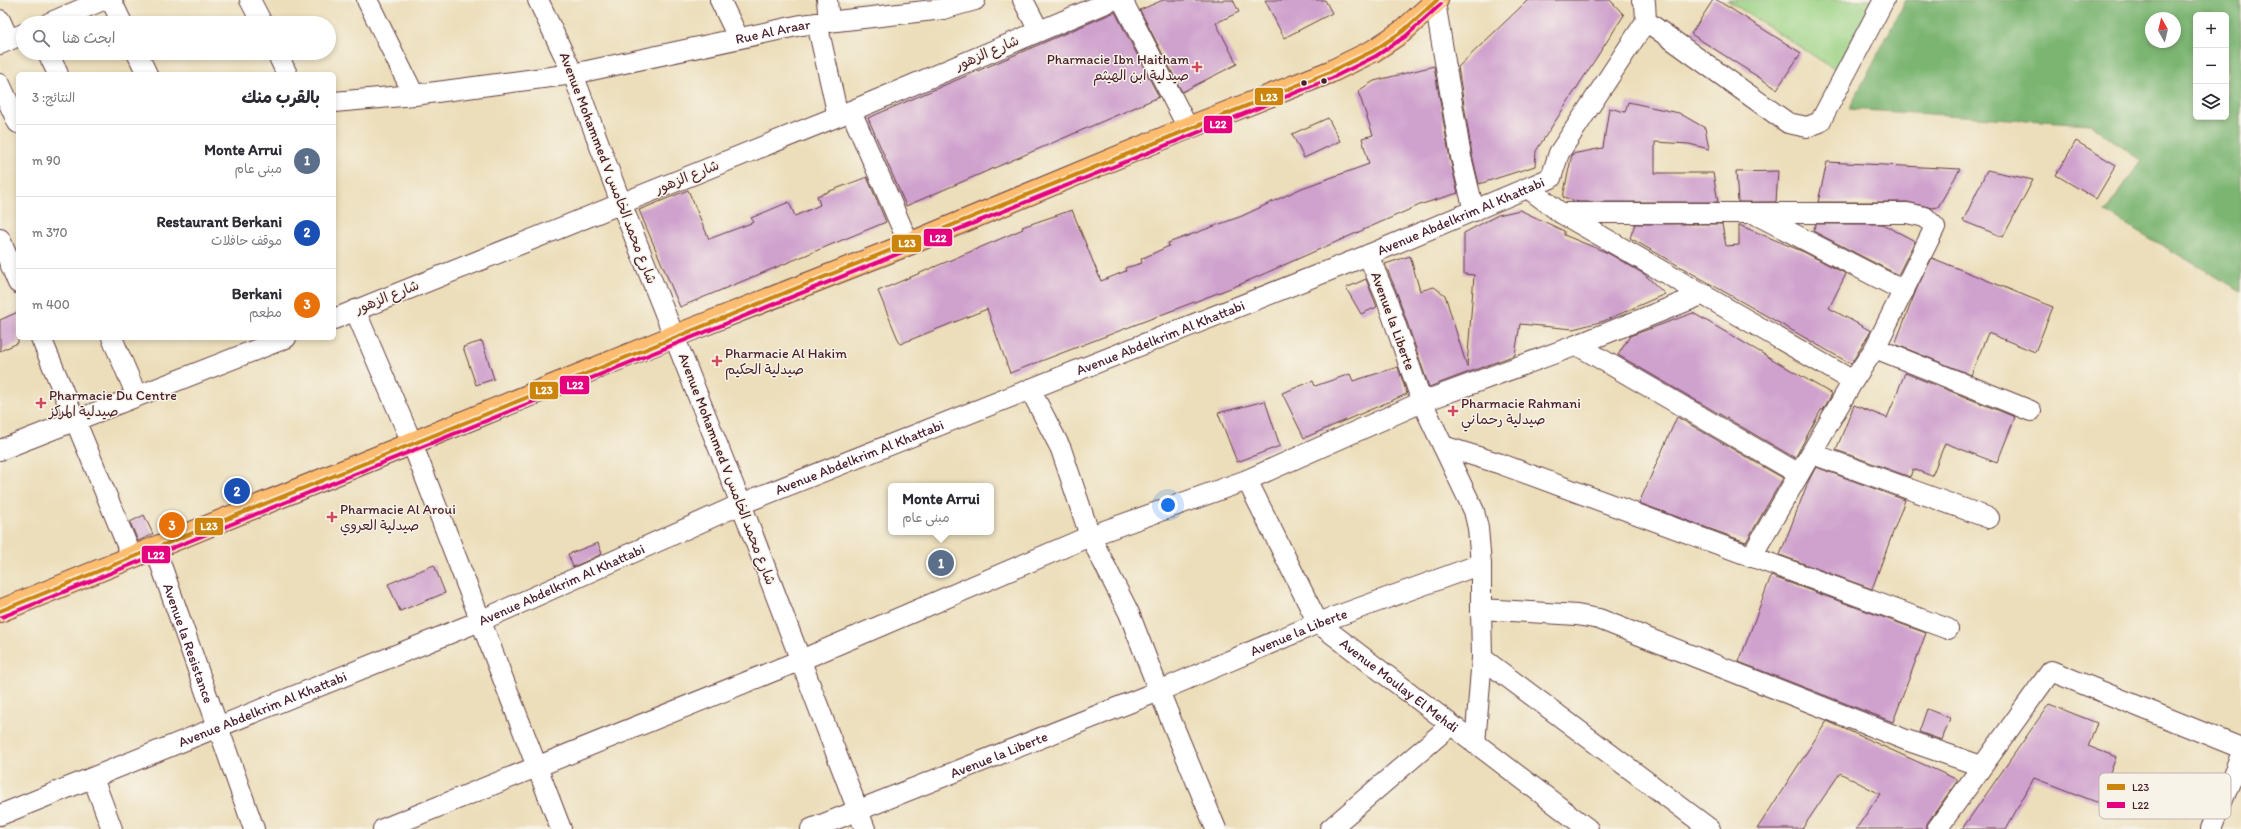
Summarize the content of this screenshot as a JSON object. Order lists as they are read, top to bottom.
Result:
{
  "streets": {
    "street": [
      "Rue Al Araar",
      "شارع الزهور",
      "Avenue Mohammed V شارع محمد الخامس",
      "Avenue Abdelkrim Al Khattabi",
      "Avenue la Liberte",
      "Avenue la Resistance",
      "Avenue Moulay El Mehdi"
    ]
  },
  "crossings": [
    ["Rue Al Araar", "Avenue Mohammed V شارع محمد الخامس"],
    ["شارع الزهور", "Avenue Mohammed V شارع محمد الخامس"],
    ["Avenue Mohammed V شارع محمد الخامس", "Avenue Abdelkrim Al Khattabi"],
    ["Avenue Mohammed V شارع محمد الخامس", "Avenue la Liberte"],
    ["Avenue Abdelkrim Al Khattabi", "Avenue la Liberte"],
    ["Avenue Abdelkrim Al Khattabi", "Avenue la Resistance"],
    ["Avenue la Liberte", "Avenue Moulay El Mehdi"]
  ],
  "places": {
    "health": [
      "Pharmacie Ibn Haitham صيدلية ابن الهيثم",
      "Pharmacie Al Hakim صيدلية الحكيم",
      "Pharmacie Du Centre صيدلية المركز",
      "Pharmacie Rahmani صيدلية رحماني",
      "Pharmacie Al Aroui صيدلية العروي"
    ]
  },
  "lines": ["transit line L23", "transit line L22"],
  "legend": ["L23", "L22"],
  "north": "top",
  "page": {
    "map_buttons": ["+", "−"],
    "search": "ابحث هنا",
    "heading": ["بالقرب منك", "النتائج: 3"],
    "list": [
      {
        "mark": "1",
        "name": "Monte Arrui",
        "note": "مبنى عام",
        "value": "90 m"
      },
      {
        "mark": "2",
        "name": "Restaurant Berkani",
        "note": "موقف حافلات",
        "value": "370 m"
      },
      {
        "mark": "3",
        "name": "Berkani",
        "note": "مطعم",
        "value": "400 m"
      }
    ],
    "pins": ["2", "3", "1"],
    "popup": ["Monte Arrui", "مبنى عام"]
  }
}
